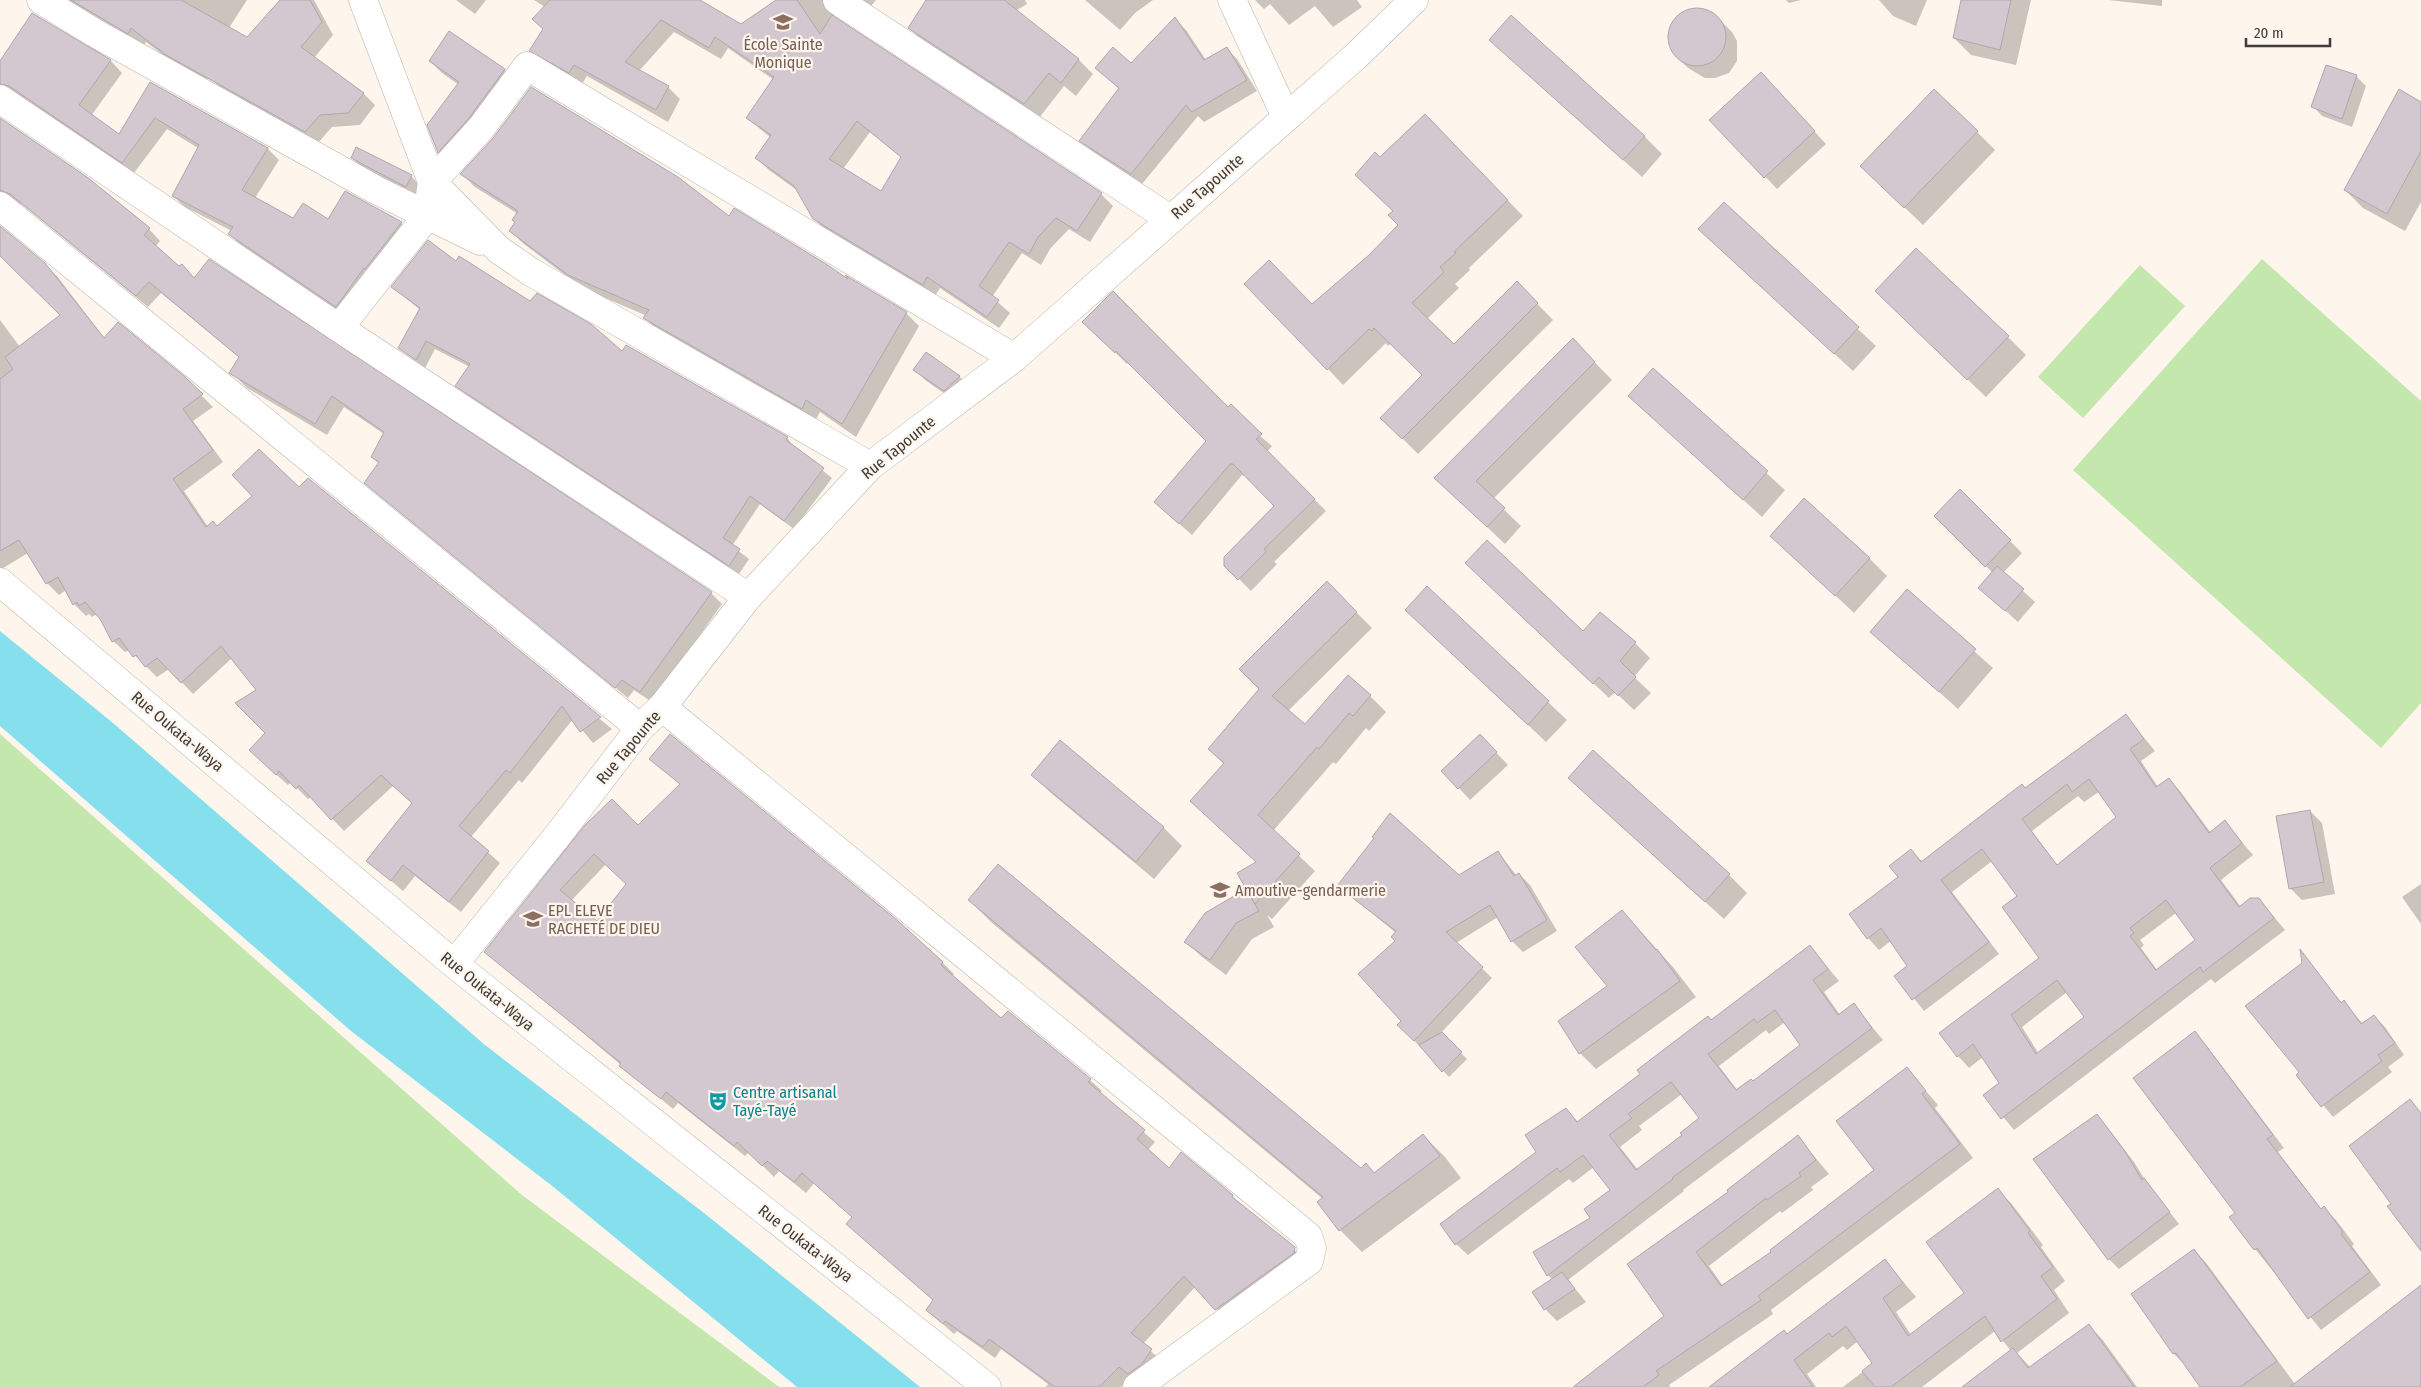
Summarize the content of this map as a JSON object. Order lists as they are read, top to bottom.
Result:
{
  "streets": {
    "street": ["Rue Tapounte", "Rue Oukata-Waya"]
  },
  "crossings": [
    ["Rue Tapounte", "Rue Oukata-Waya"]
  ],
  "places": {
    "school or university": ["École Sainte Monique", "Amoutive-gendarmerie", "EPL ELEVE RACHETÉ DE DIEU"],
    "theatre": ["Centre artisanal Tayé-Tayé"]
  },
  "scale_bar": "20 m"
}
